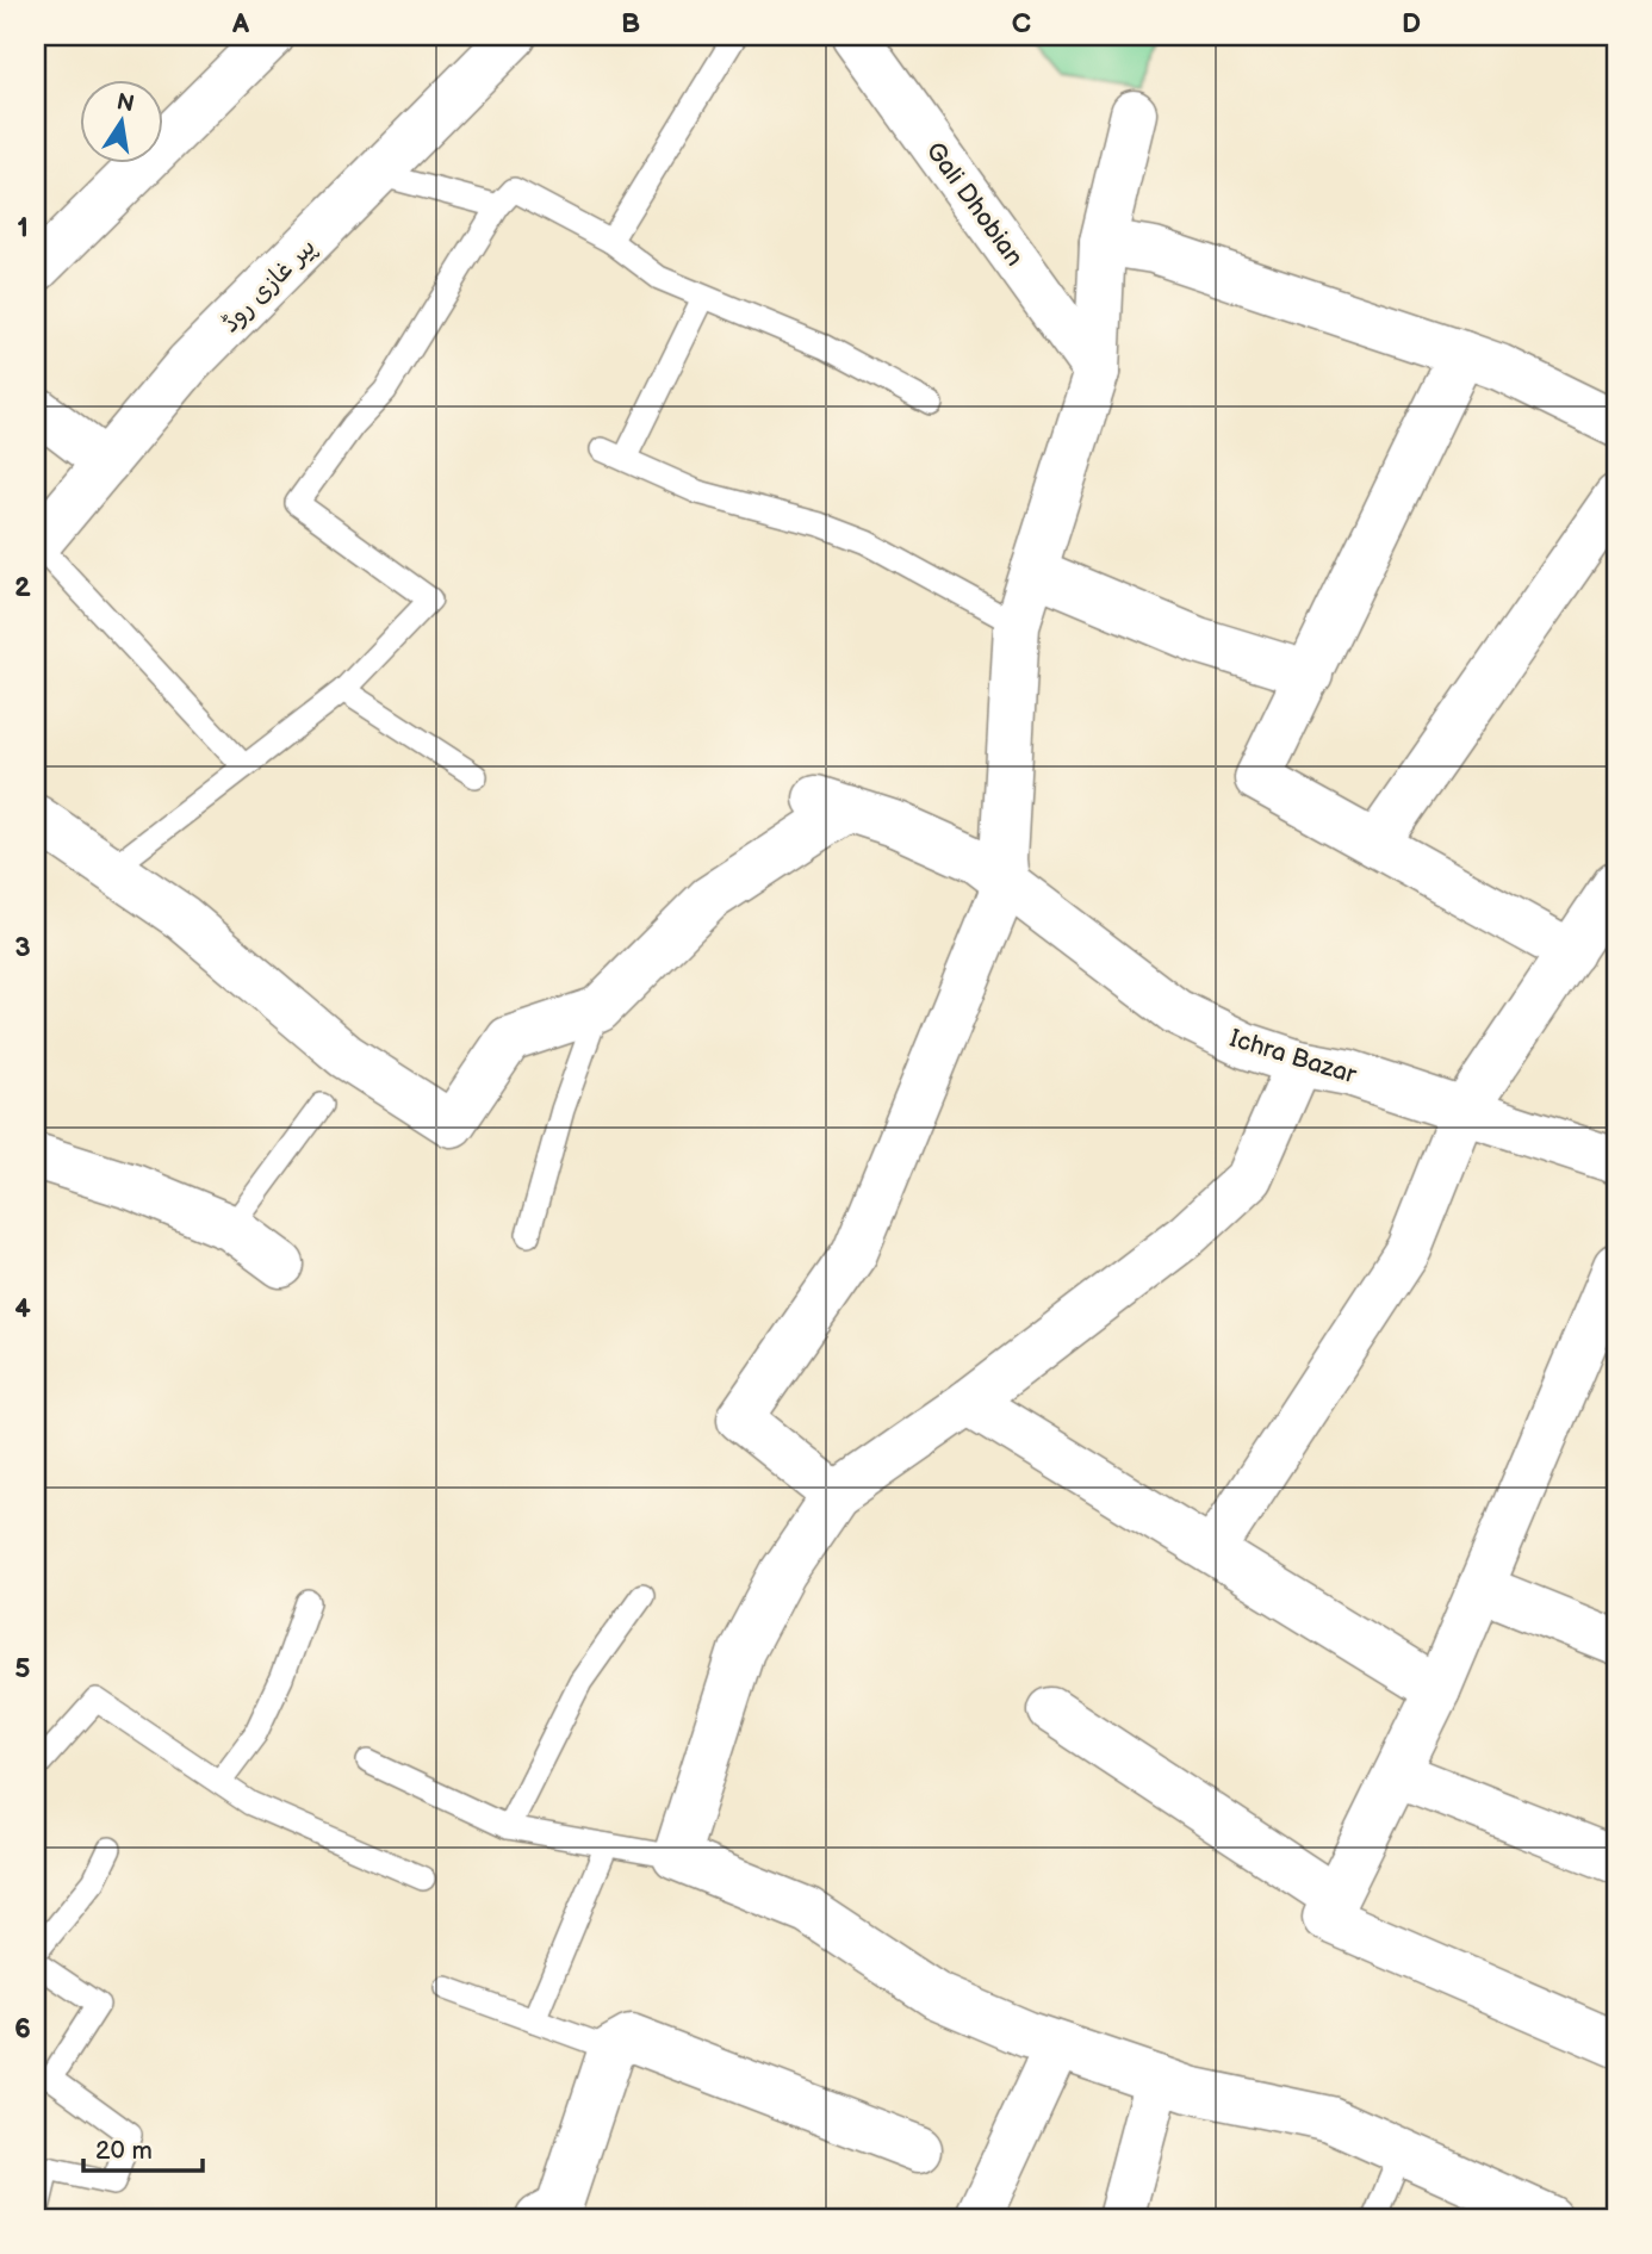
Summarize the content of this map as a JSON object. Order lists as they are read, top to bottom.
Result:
{
  "streets": {
    "street": ["Gali Dhobian", "پیر غازی روڈ", "Ichra Bazar"]
  },
  "scale_bar": "20 m",
  "north": "top",
  "grid": {
    "columns": [
      "A",
      "B",
      "C",
      "D"
    ],
    "rows": [
      "1",
      "2",
      "3",
      "4",
      "5",
      "6"
    ]
  }
}
